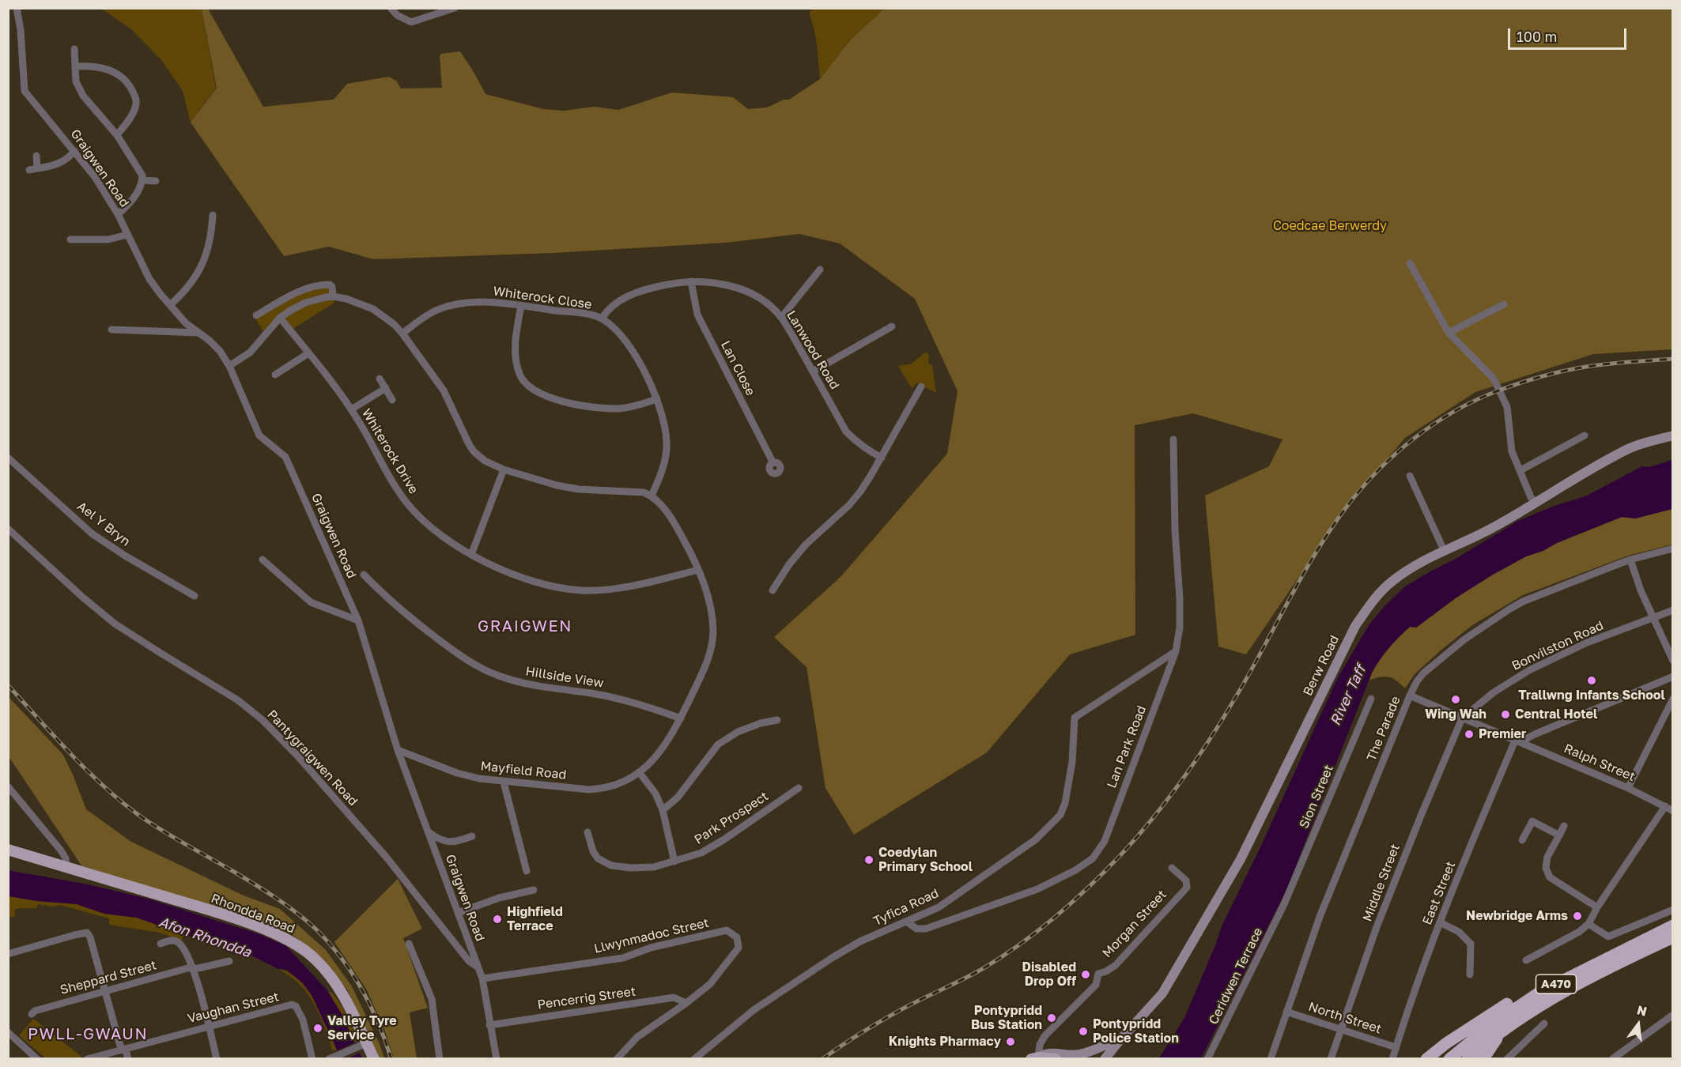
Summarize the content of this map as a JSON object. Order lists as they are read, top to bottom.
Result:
{
  "streets": {
    "highway": ["A470"],
    "main road": ["Berw Road", "Rhondda Road"],
    "street": [
      "Graigwen Road",
      "Whiterock Close",
      "Lanwood Road",
      "Lan Close",
      "Whiterock Drive",
      "Ael Y Bryn",
      "Bonvilston Road",
      "Hillside View",
      "The Parade",
      "Lan Park Road",
      "Pantygraigwen Road",
      "Ralph Street",
      "Mayfield Road",
      "Sion Street",
      "Park Prospect",
      "Middle Street",
      "East Street",
      "Tyfica Road",
      "Morgan Street",
      "Llwynmadoc Street",
      "Ceridwen Terrace",
      "Sheppard Street",
      "Pencerrig Street",
      "Vaughan Street",
      "North Street"
    ]
  },
  "crossings": [
    ["Graigwen Road", "Pantygraigwen Road"],
    ["Graigwen Road", "Mayfield Road"],
    ["Graigwen Road", "Llwynmadoc Street"],
    ["Graigwen Road", "Pencerrig Street"],
    ["Whiterock Close", "Lanwood Road"],
    ["Whiterock Close", "Mayfield Road"],
    ["Lanwood Road", "Lan Close"],
    ["Whiterock Drive", "Mayfield Road"],
    ["Bonvilston Road", "Ralph Street"],
    ["Bonvilston Road", "Middle Street"],
    ["Berw Road", "Morgan Street"],
    ["Hillside View", "Mayfield Road"],
    ["The Parade", "Ralph Street"],
    ["The Parade", "North Street"],
    ["Lan Park Road", "Tyfica Road"],
    ["Ralph Street", "Middle Street"],
    ["Ralph Street", "East Street"],
    ["Sion Street", "Ceridwen Terrace"],
    ["Middle Street", "North Street"],
    ["East Street", "North Street"],
    ["Llwynmadoc Street", "Pencerrig Street"]
  ],
  "districts": ["GRAIGWEN", "PWLL-GWAUN"],
  "water": ["River Taff", "Afon Rhondda"],
  "parks": ["Coedcae Berwerdy"],
  "places": [
    "Trallwng Infants School",
    "Wing Wah",
    "Central Hotel",
    "Premier",
    "Coedylan Primary School",
    "Newbridge Arms",
    "Highfield Terrace",
    "Disabled Drop Off",
    "Pontypridd Bus Station",
    "Valley Tyre Service",
    "Pontypridd Police Station",
    "Knights Pharmacy"
  ],
  "scale_bar": "100 m",
  "north": "top"
}
